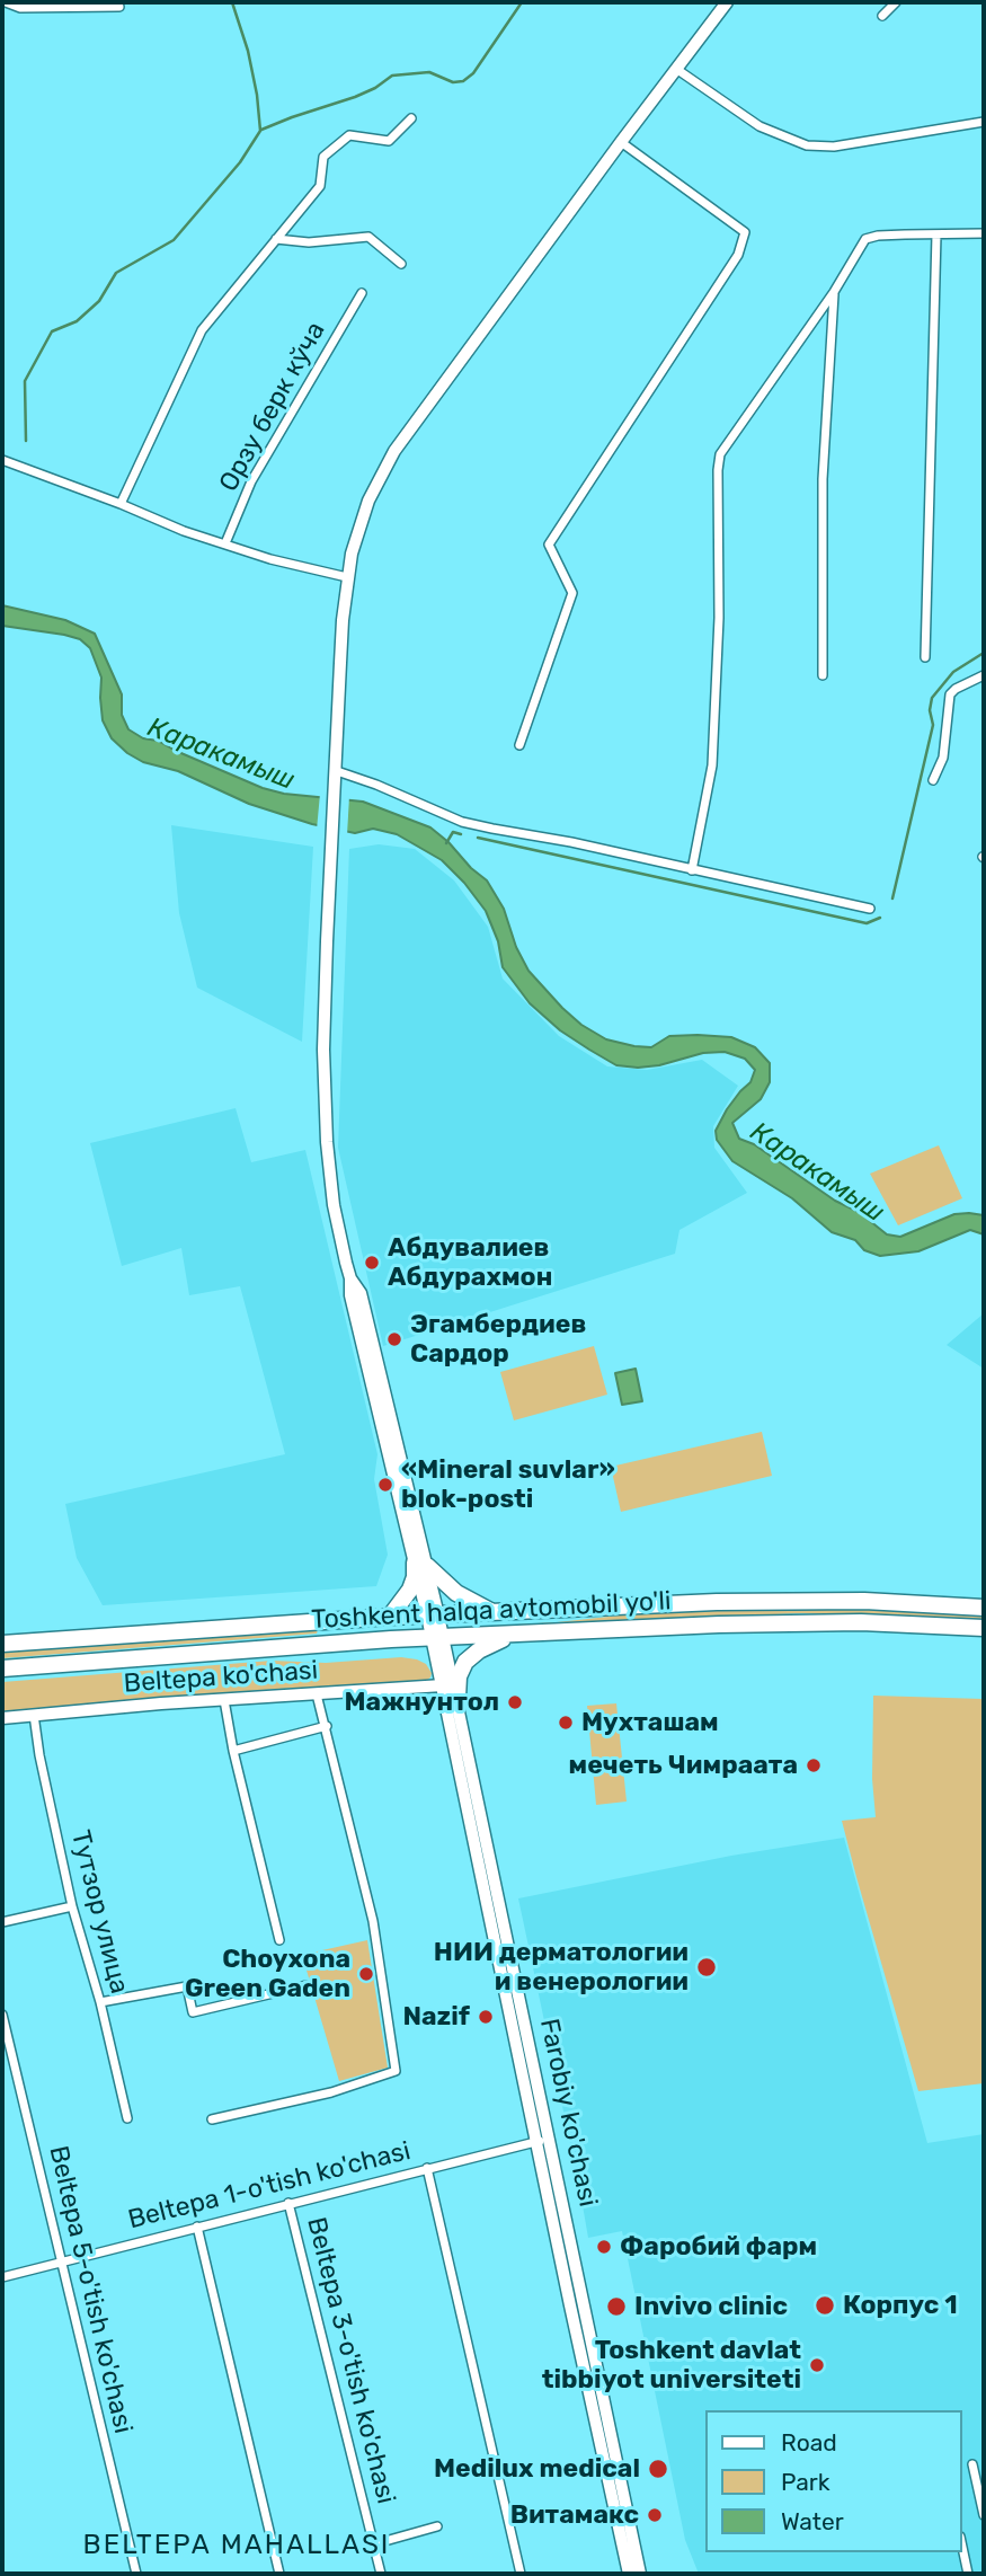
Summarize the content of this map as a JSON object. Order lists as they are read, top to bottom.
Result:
{
  "streets": {
    "highway": ["Toshkent halqa avtomobil yo'li"],
    "main road": ["Beltepa ko'chasi", "Farobiy ko'chasi"],
    "street": [
      "Орзу берк кўча",
      "Тутзор улица",
      "Beltepa 1-o'tish ko'chasi",
      "Beltepa 5-o'tish ko'chasi",
      "Beltepa 3-o'tish ko'chasi"
    ]
  },
  "crossings": [
    ["Toshkent halqa avtomobil yo'li", "Farobiy ko'chasi"],
    ["Beltepa ko'chasi", "Тутзор улица"],
    ["Beltepa ko'chasi", "Farobiy ko'chasi"],
    ["Farobiy ko'chasi", "Beltepa 1-o'tish ko'chasi"],
    ["Beltepa 1-o'tish ko'chasi", "Beltepa 5-o'tish ko'chasi"],
    ["Beltepa 1-o'tish ko'chasi", "Beltepa 3-o'tish ko'chasi"]
  ],
  "districts": ["BELTEPA MAHALLASI"],
  "water": ["Каракамыш"],
  "places": [
    "Абдувалиев Абдурахмон",
    "Эгамбердиев Сардор",
    "«Mineral suvlar» blok-posti",
    "Мажнунтол",
    "Мухташам",
    "мечеть Чимраата",
    "НИИ дерматологии и венерологии",
    "Choyxona Green Gaden",
    "Nazif",
    "Фаробий фарм",
    "Корпус 1",
    "Invivo clinic",
    "Toshkent davlat tibbiyot universiteti",
    "Medilux medical",
    "Витамакс"
  ],
  "legend": ["Road", "Park", "Water"]
}
